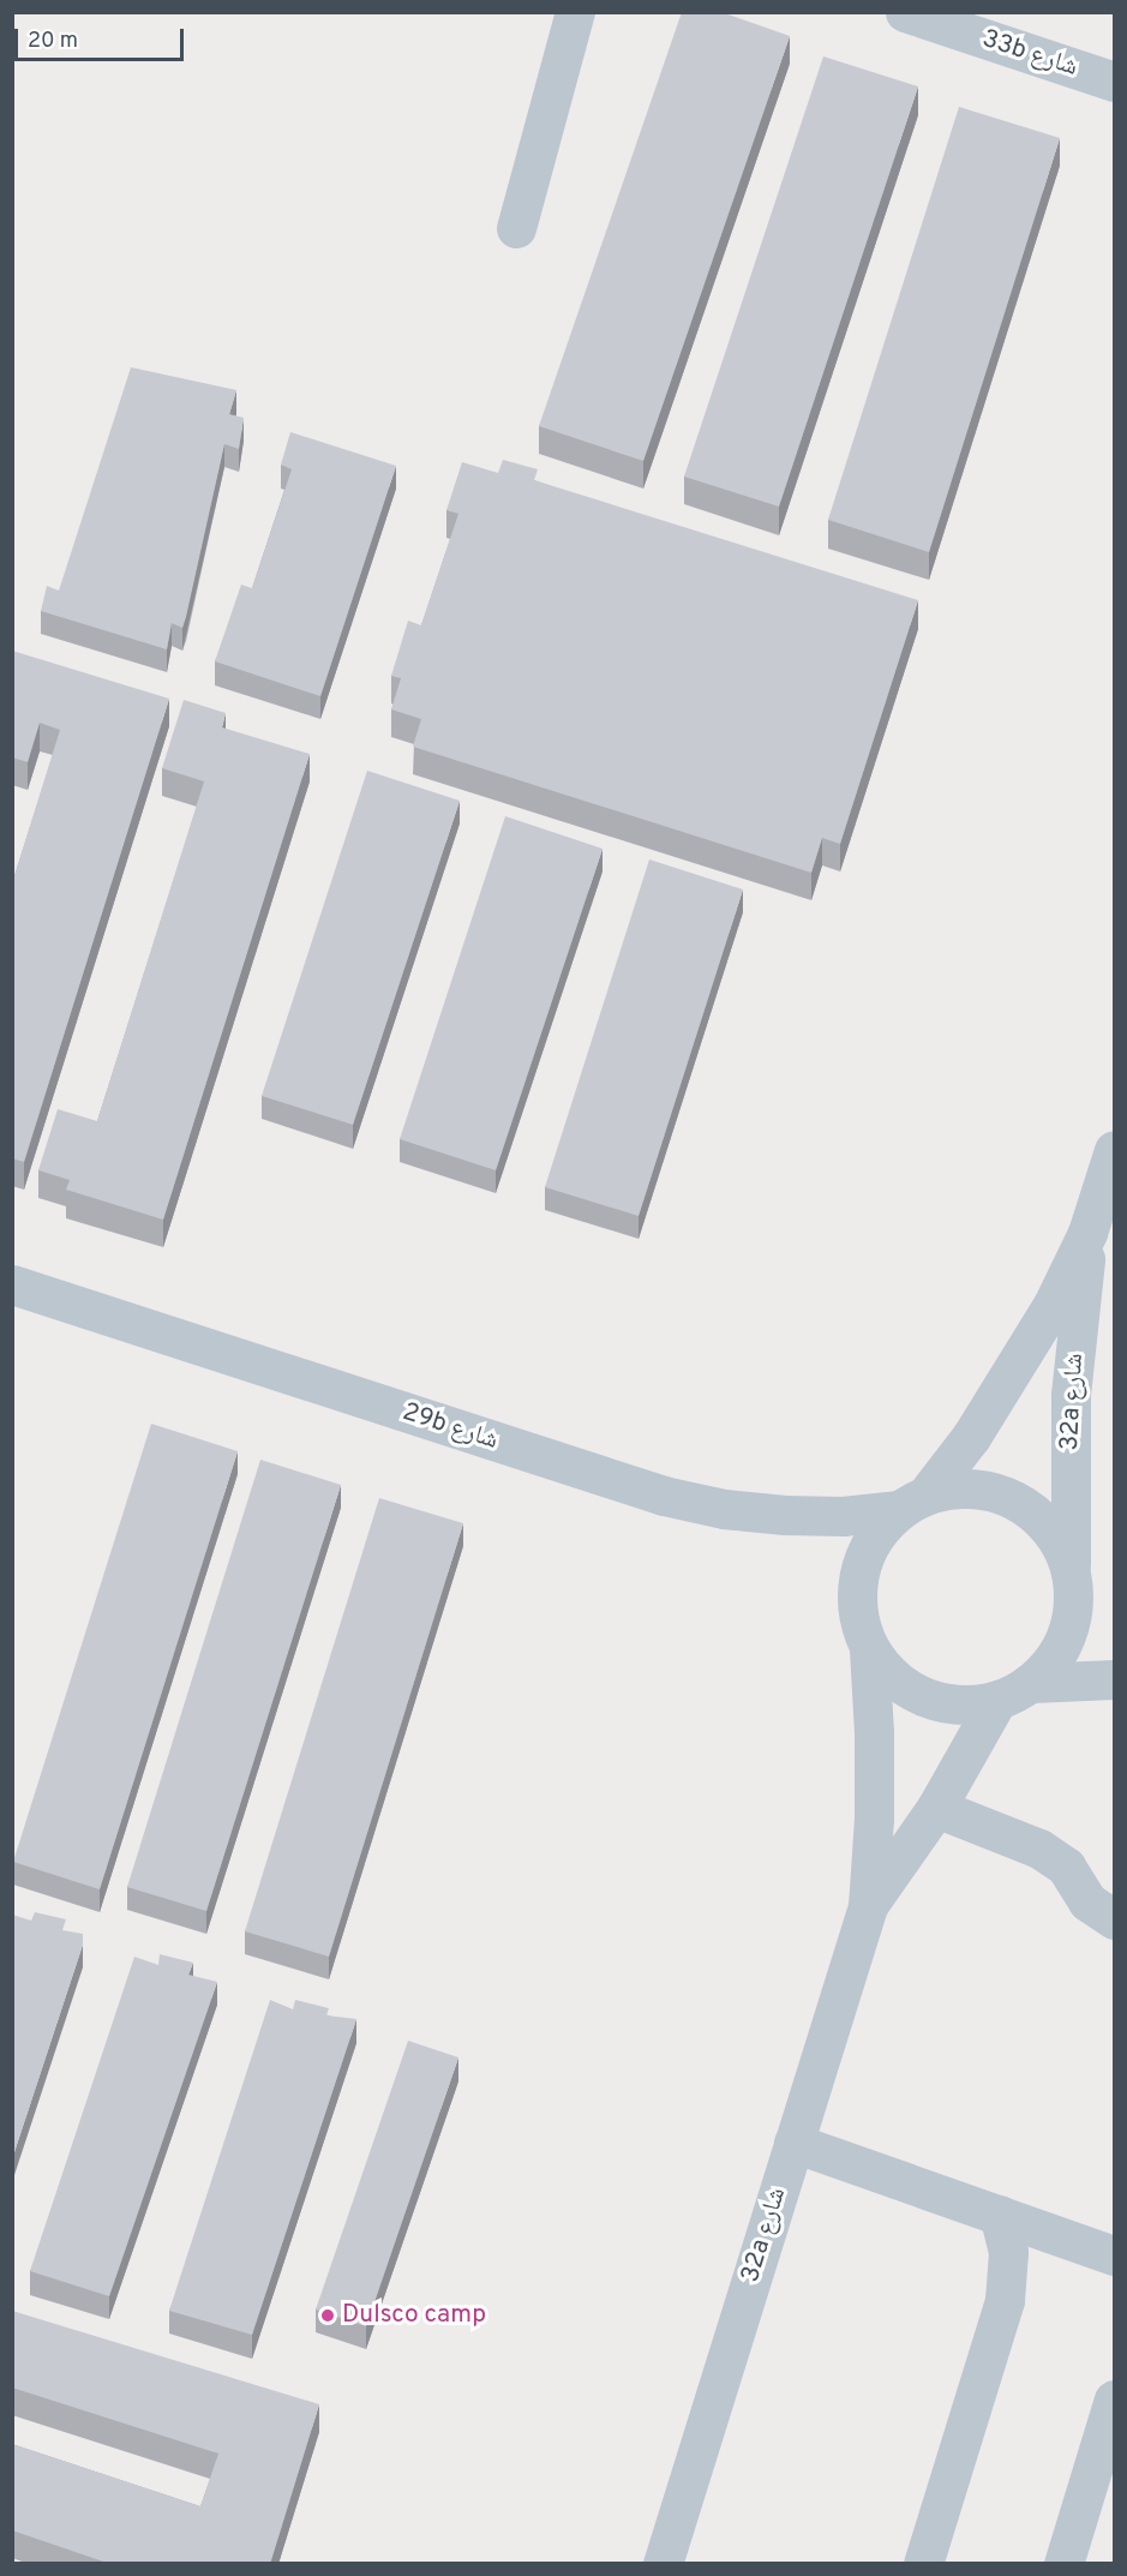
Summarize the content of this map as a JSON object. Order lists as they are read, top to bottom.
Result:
{
  "streets": {
    "street": ["33b شارع", "32a شارع", "29b شارع"]
  },
  "crossings": [
    ["32a شارع", "29b شارع"]
  ],
  "places": ["Dulsco camp"],
  "scale_bar": "20 m"
}
